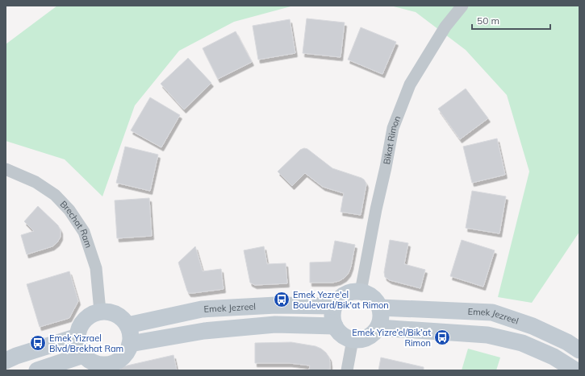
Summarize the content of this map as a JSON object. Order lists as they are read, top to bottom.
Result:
{
  "streets": {
    "main road": ["Emek Jezreel"],
    "street": ["Bikat Rimon", "Brechat Ram"]
  },
  "crossings": [
    ["Bikat Rimon", "Emek Jezreel"],
    ["Brechat Ram", "Emek Jezreel"]
  ],
  "places": {
    "bus stop": ["Emek Yezre'el Boulevard/Bik'at Rimon", "Emek Yizre’el/Bik’at Rimon", "Emek Yizrael Blvd/Brekhat Ram"]
  },
  "scale_bar": "50 m"
}
